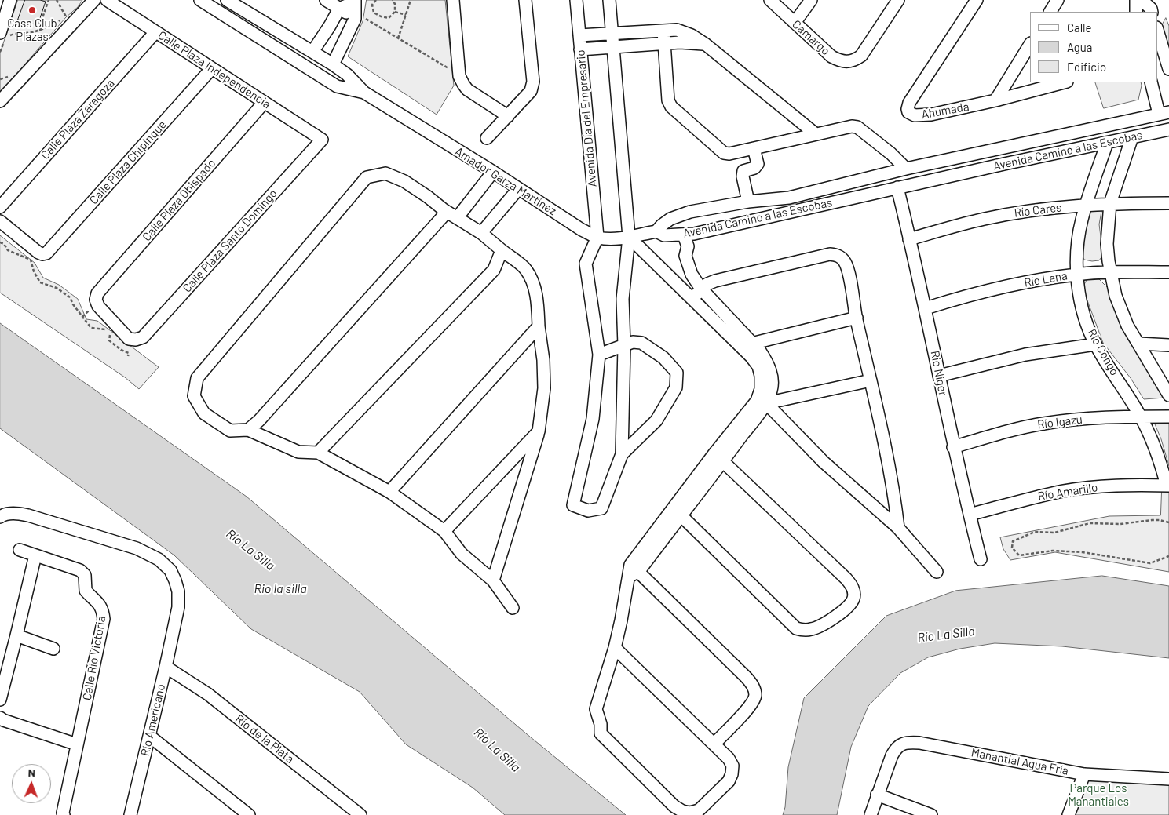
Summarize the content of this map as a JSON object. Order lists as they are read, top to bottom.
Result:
{
  "streets": {
    "street": [
      "Camargo",
      "Calle Plaza Independencia",
      "Ahumada",
      "Avenida Día del Empresario",
      "Calle Plaza Zaragoza",
      "Avenida Camino a las Escobas",
      "Calle Plaza Chipinque",
      "Amador Garza Martínez",
      "Calle Plaza Obispado",
      "Río Cares",
      "Calle Plaza Santo Domingo",
      "Río Lena",
      "Río Congo",
      "Río Níger",
      "Río Igazu",
      "Río Amarillo",
      "Calle Río Victoria",
      "Río Americano",
      "Río de la Plata",
      "Manantial Agua Fría"
    ]
  },
  "crossings": [
    ["Calle Plaza Independencia", "Calle Plaza Zaragoza"],
    ["Calle Plaza Independencia", "Calle Plaza Chipinque"],
    ["Calle Plaza Independencia", "Calle Plaza Obispado"],
    ["Calle Plaza Independencia", "Calle Plaza Santo Domingo"],
    ["Avenida Día del Empresario", "Amador Garza Martínez"],
    ["Avenida Camino a las Escobas", "Amador Garza Martínez"],
    ["Avenida Camino a las Escobas", "Río Congo"],
    ["Avenida Camino a las Escobas", "Río Níger"],
    ["Calle Plaza Obispado", "Calle Plaza Santo Domingo"],
    ["Río Cares", "Río Congo"],
    ["Río Cares", "Río Níger"],
    ["Río Lena", "Río Congo"],
    ["Río Lena", "Río Níger"],
    ["Río Congo", "Río Igazu"],
    ["Río Congo", "Río Amarillo"],
    ["Río Níger", "Río Igazu"],
    ["Río Níger", "Río Amarillo"],
    ["Río Americano", "Río de la Plata"]
  ],
  "water": ["Río La Silla", "Rio la silla"],
  "parks": ["Parque Los Manantiales"],
  "places": ["Casa Club Plazas"],
  "legend": ["Calle", "Agua", "Edificio"],
  "north": "top"
}
